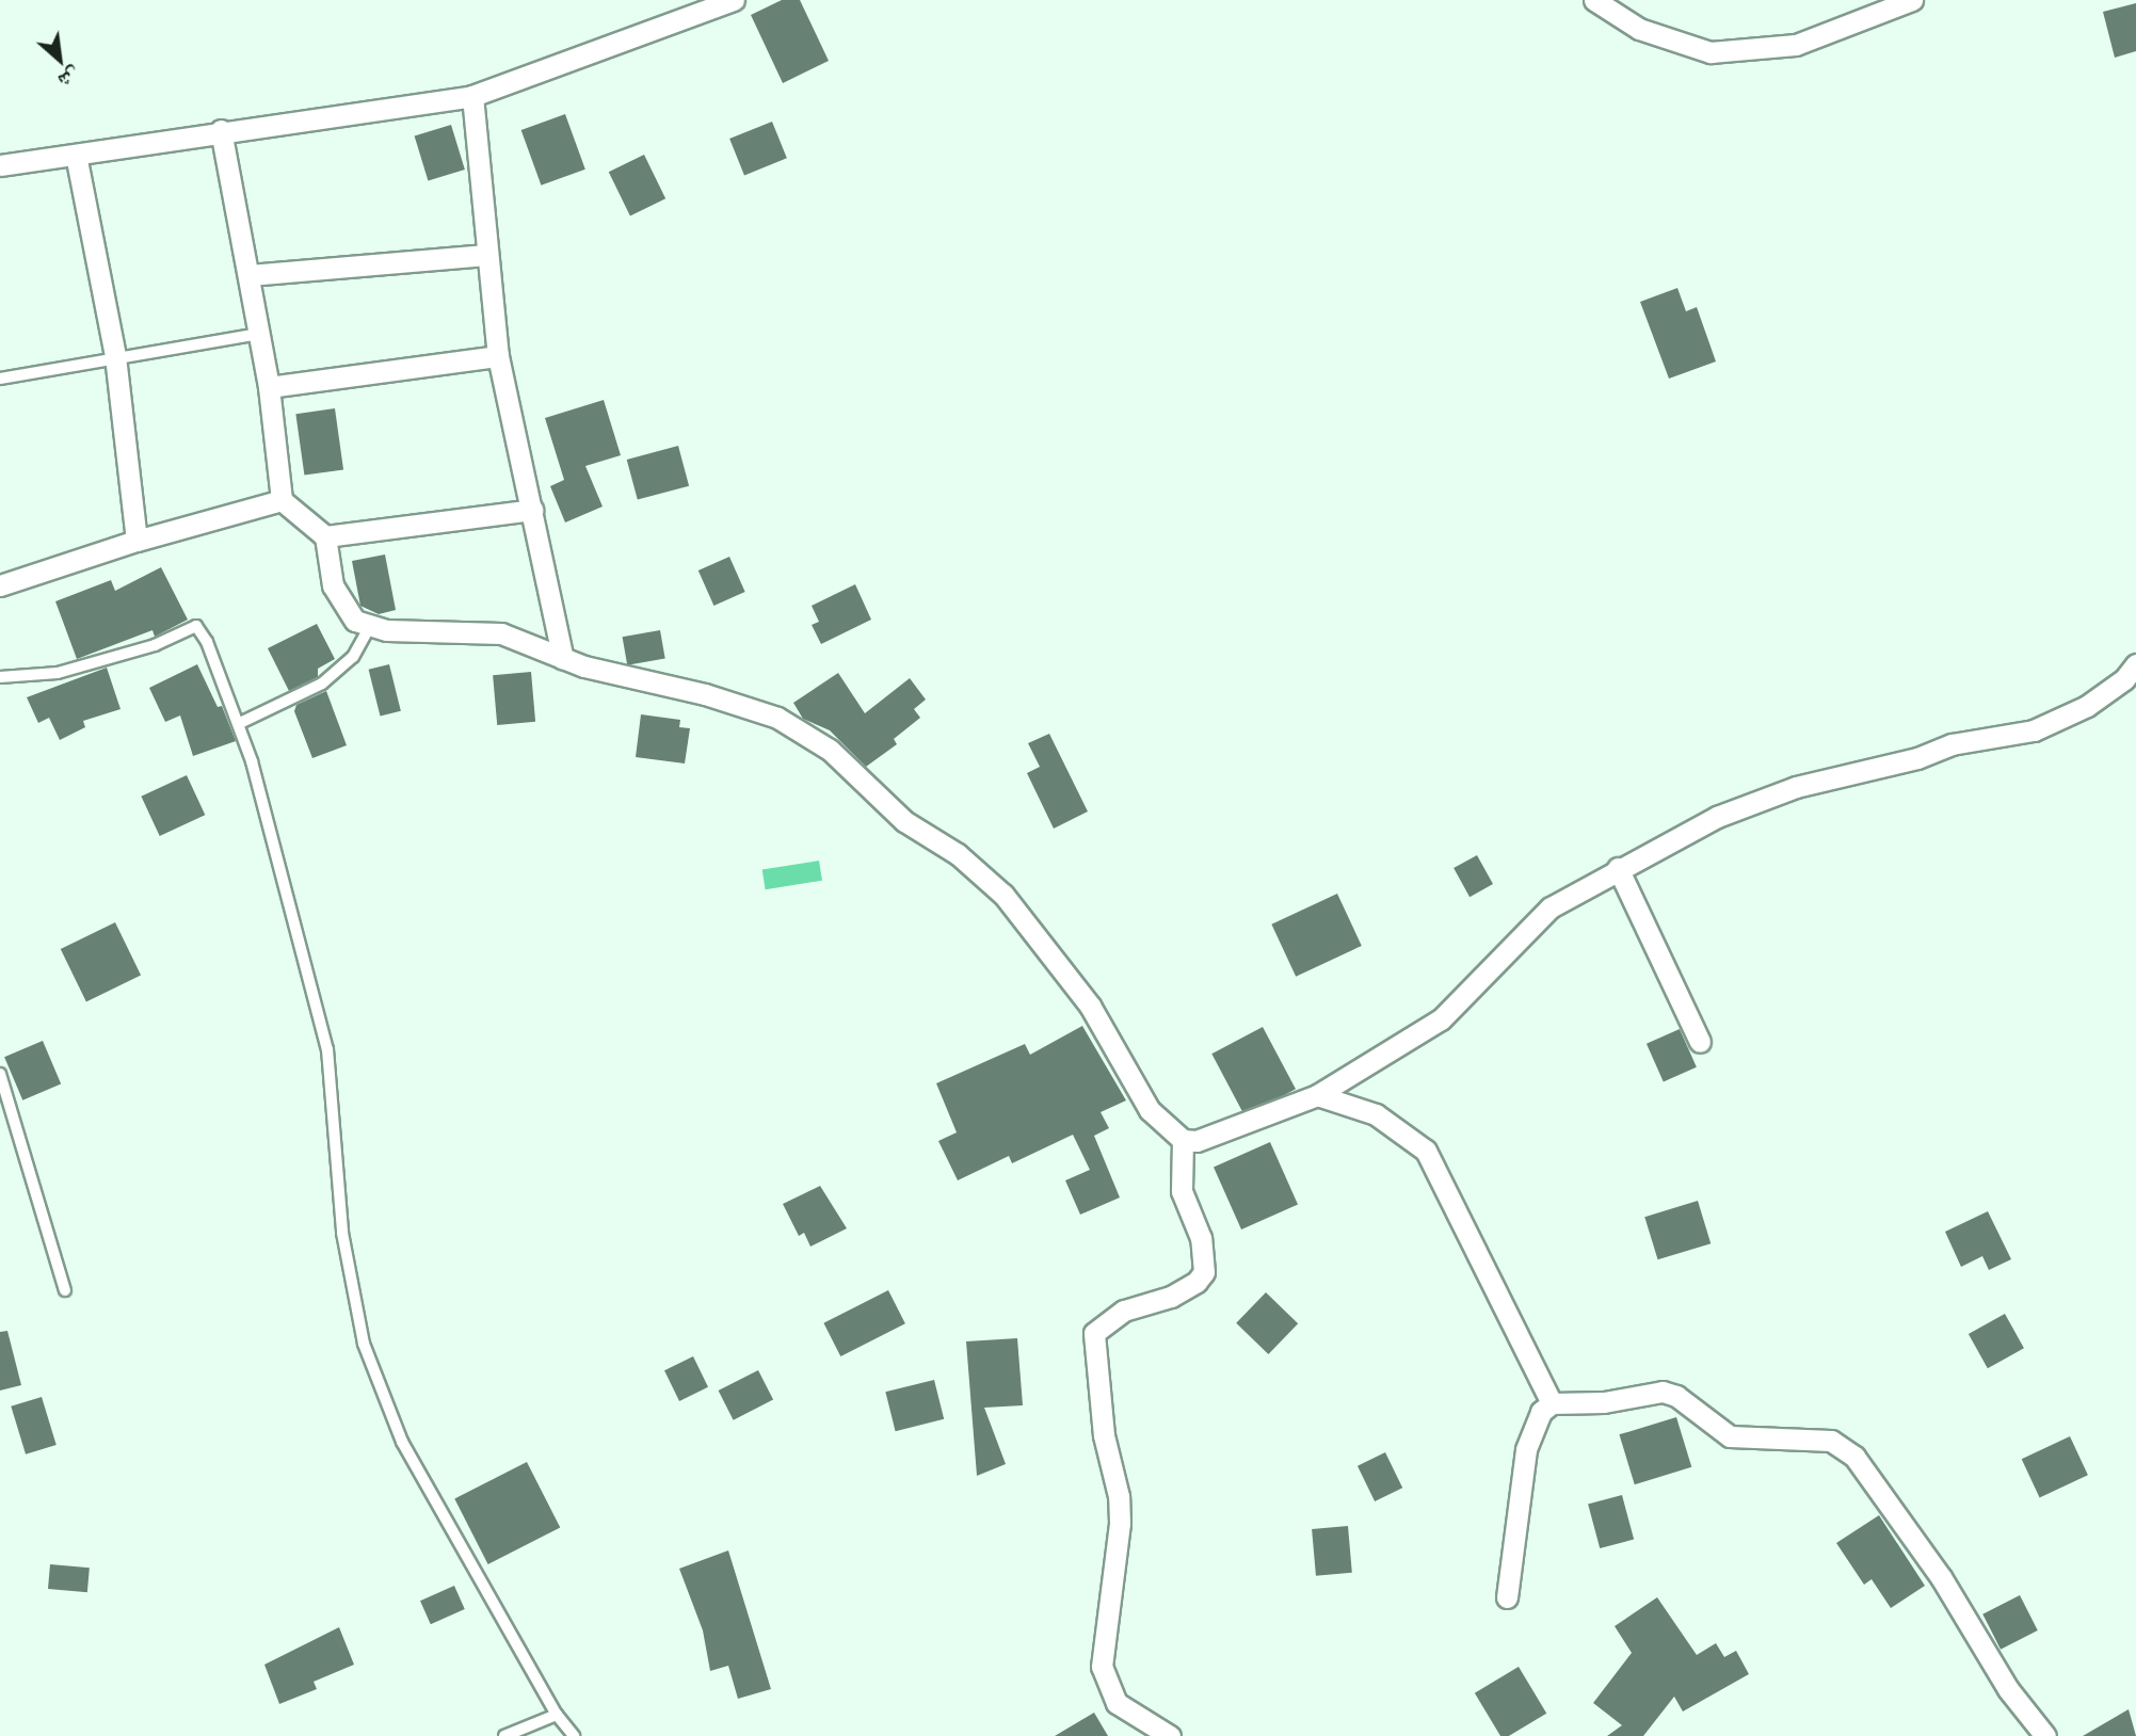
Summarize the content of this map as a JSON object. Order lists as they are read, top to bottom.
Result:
{
  "north": "bottom right"
}
